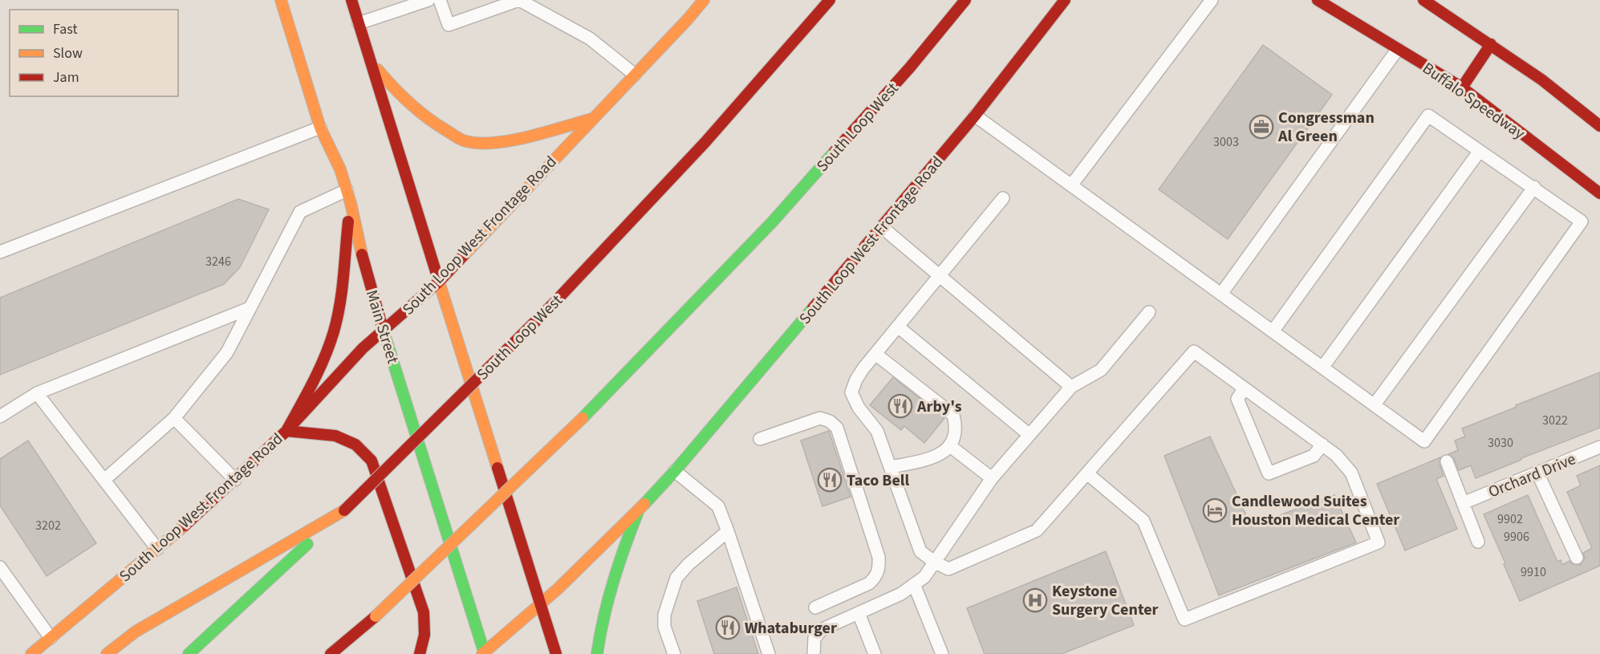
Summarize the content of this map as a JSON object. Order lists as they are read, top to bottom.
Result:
{
  "streets": {
    "main road": [
      "Buffalo Speedway",
      "South Loop West",
      "South Loop West Frontage Road",
      "Main Street"
    ],
    "lane": ["Orchard Drive"]
  },
  "crossings": [
    ["South Loop West Frontage Road", "Main Street"]
  ],
  "places": {
    "office": ["Congressman Al Green"],
    "restaurant": ["Arby's", "Taco Bell", "Whataburger"],
    "hotel": ["Candlewood Suites Houston Medical Center"],
    "hospital": ["Keystone Surgery Center"]
  },
  "house_numbers": [
    "3003",
    "3246",
    "3022",
    "3030",
    "9902",
    "3202",
    "9906",
    "9910"
  ],
  "legend": ["Fast", "Slow", "Jam"]
}
